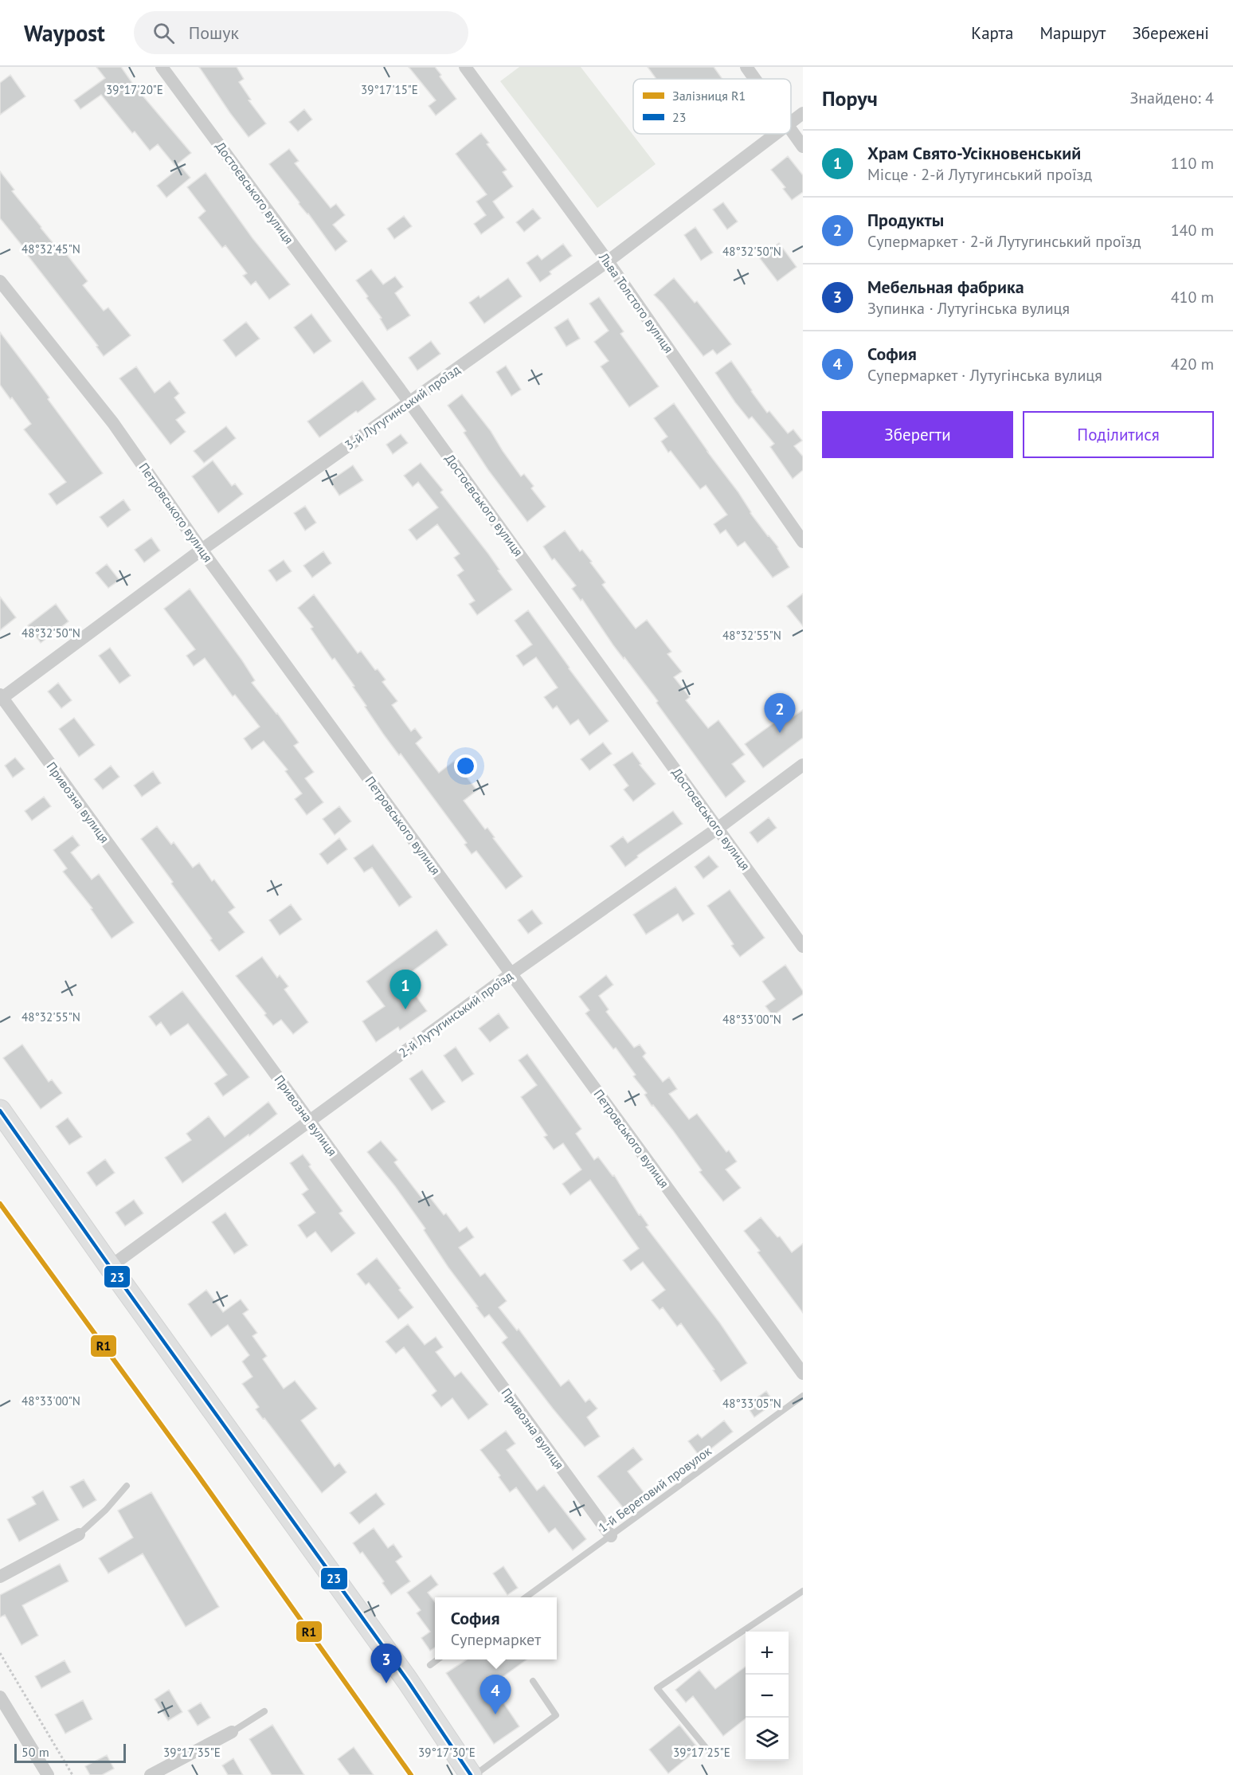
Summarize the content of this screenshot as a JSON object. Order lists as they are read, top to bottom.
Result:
{
  "streets": {
    "street": [
      "Достоєвського вулиця",
      "Льва Толстого вулиця",
      "3-й Лутугинський проїзд",
      "Петровського вулиця",
      "Привозна вулиця",
      "2-й Лутугинський проїзд"
    ],
    "lane": ["1-й Береговий провулок"]
  },
  "crossings": [
    ["Достоєвського вулиця", "3-й Лутугинський проїзд"],
    ["Достоєвського вулиця", "2-й Лутугинський проїзд"],
    ["Льва Толстого вулиця", "3-й Лутугинський проїзд"],
    ["3-й Лутугинський проїзд", "Петровського вулиця"],
    ["3-й Лутугинський проїзд", "Привозна вулиця"],
    ["Петровського вулиця", "2-й Лутугинський проїзд"],
    ["Привозна вулиця", "2-й Лутугинський проїзд"],
    ["Привозна вулиця", "1-й Береговий провулок"]
  ],
  "lines": ["transit line 23", "rail line R1"],
  "legend": ["Залізниця R1", "23"],
  "scale_bar": "50 m",
  "page": {
    "header": "Waypost",
    "search": "Пошук",
    "nav": ["Карта", "Маршрут", "Збережені"],
    "heading": ["Поруч", "Знайдено: 4"],
    "list": [
      {
        "mark": "1",
        "name": "Храм Свято-Усікновенський",
        "note": "Місце · 2-й Лутугинський проїзд",
        "value": "110 m"
      },
      {
        "mark": "2",
        "name": "Продукты",
        "note": "Супермаркет · 2-й Лутугинський проїзд",
        "value": "140 m"
      },
      {
        "mark": "3",
        "name": "Мебельная фабрика",
        "note": "Зупинка · Лутугінська вулиця",
        "value": "410 m"
      },
      {
        "mark": "4",
        "name": "София",
        "note": "Супермаркет · Лутугінська вулиця",
        "value": "420 m"
      }
    ],
    "buttons": ["Зберегти", "Поділитися"],
    "pins": [
      "2",
      "1",
      "3",
      "4"
    ],
    "popup": ["София", "Супермаркет"],
    "map_buttons": ["+", "−"],
    "scale": "50 m"
  },
  "coordinates": [
    "39°17'20\"E",
    "39°17'15\"E",
    "48°32'45\"N",
    "48°32'50\"N",
    "48°32'55\"N",
    "48°33'00\"N",
    "48°33'05\"N",
    "39°17'35\"E",
    "39°17'30\"E",
    "39°17'25\"E"
  ]
}
